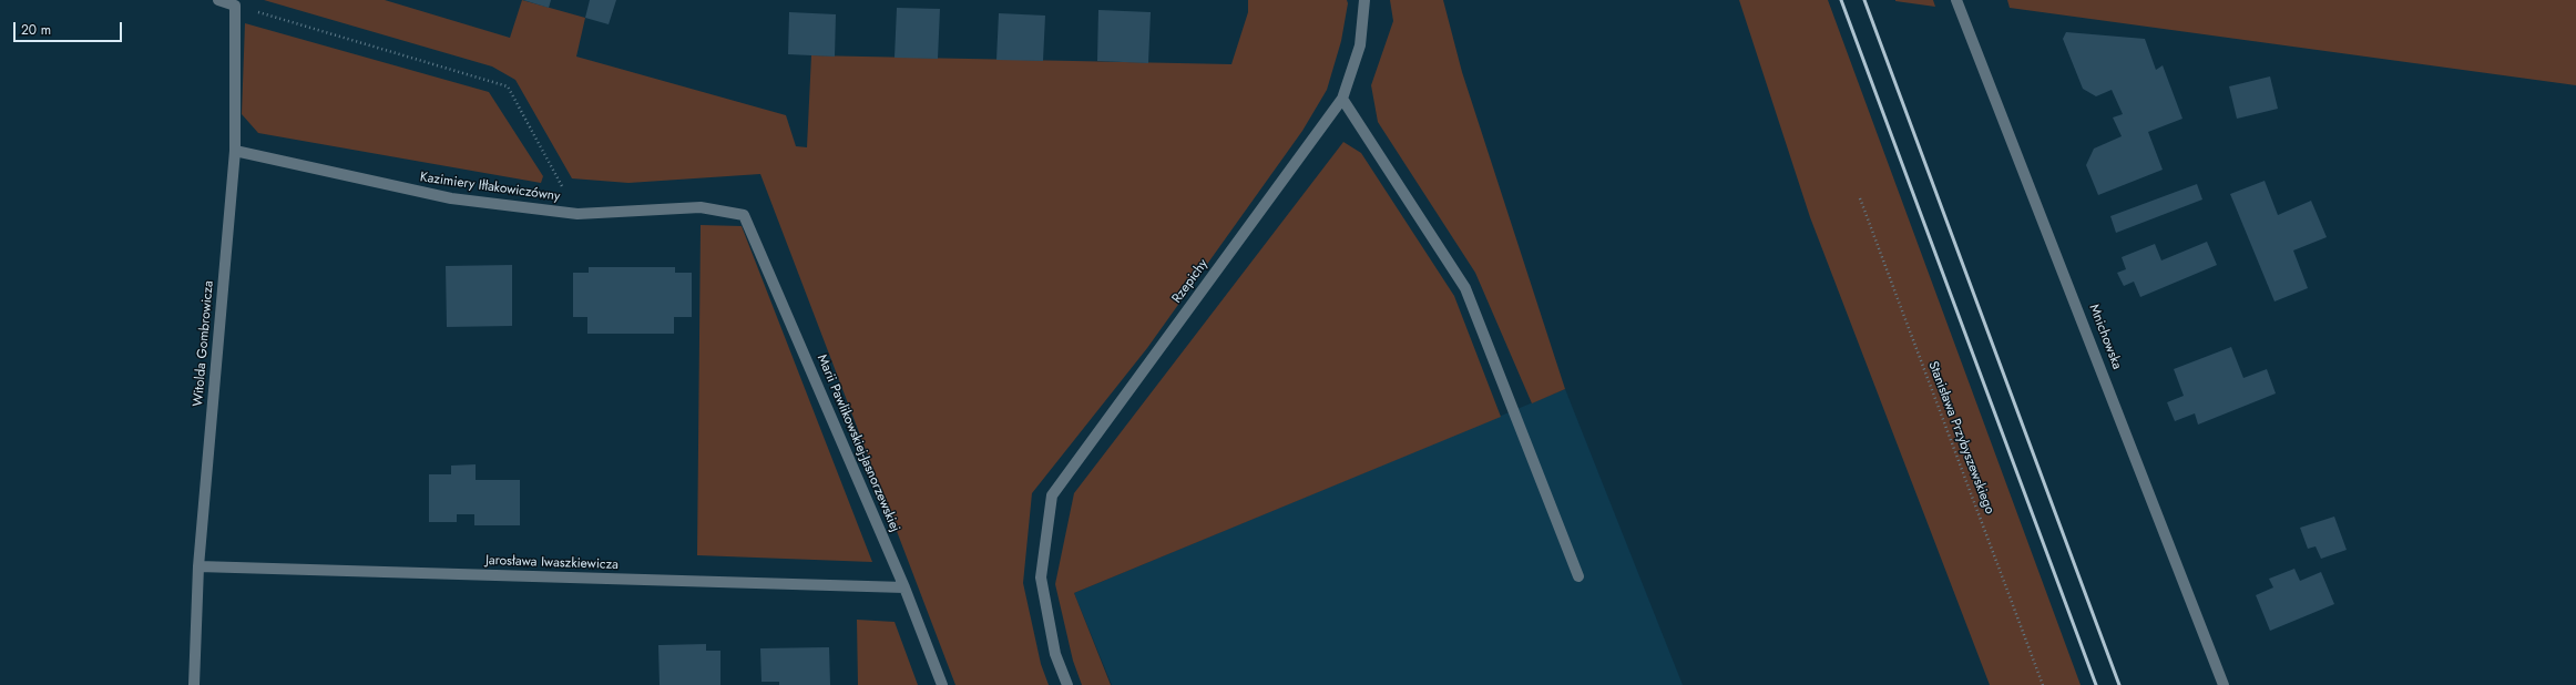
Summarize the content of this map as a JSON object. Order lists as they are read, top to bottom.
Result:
{
  "streets": {
    "street": [
      "Kazimiery Iłłakowiczówny",
      "Rzepichy",
      "Mnichowska",
      "Witolda Gombrowicza",
      "Marii Pawlikowskiej-Jasnorzewskiej",
      "Jarosława Iwaszkiewicza"
    ],
    "path": ["Stanisława Przybyszewskiego"]
  },
  "crossings": [
    ["Kazimiery Iłłakowiczówny", "Witolda Gombrowicza"],
    ["Kazimiery Iłłakowiczówny", "Marii Pawlikowskiej-Jasnorzewskiej"],
    ["Witolda Gombrowicza", "Jarosława Iwaszkiewicza"],
    ["Marii Pawlikowskiej-Jasnorzewskiej", "Jarosława Iwaszkiewicza"]
  ],
  "scale_bar": "20 m"
}
